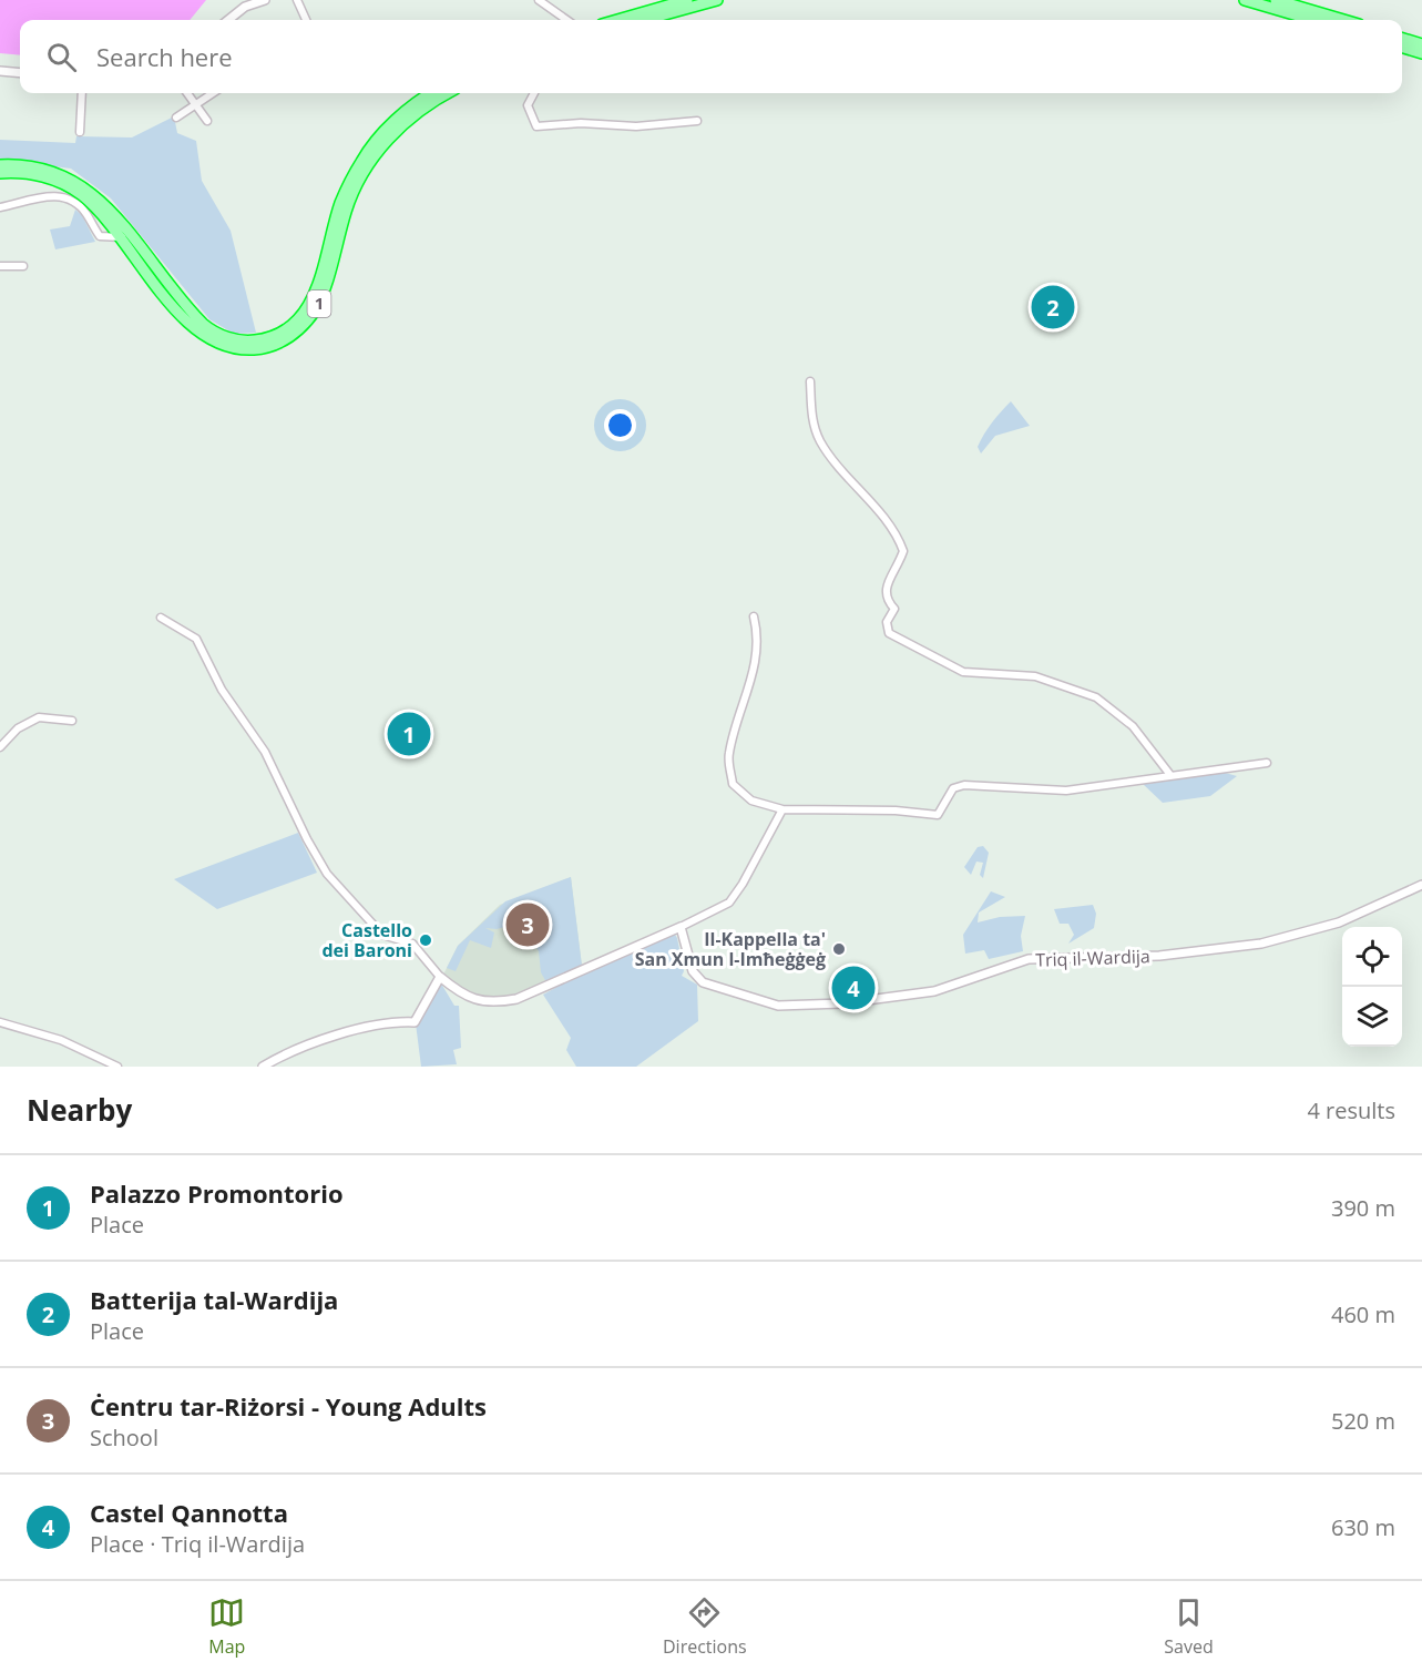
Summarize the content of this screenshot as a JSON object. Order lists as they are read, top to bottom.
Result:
{
  "streets": {
    "highway": ["1"],
    "street": ["Triq il-Wardija"]
  },
  "places": ["Castello dei Baroni", "Il-Kappella ta' San Xmun l-Imħeġġeġ"],
  "page": {
    "search": "Search here",
    "pins": [
      "2",
      "1",
      "3",
      "4"
    ],
    "heading": ["Nearby", "4 results"],
    "list": [
      {
        "mark": "1",
        "name": "Palazzo Promontorio",
        "note": "Place",
        "value": "390 m"
      },
      {
        "mark": "2",
        "name": "Batterija tal-Wardija",
        "note": "Place",
        "value": "460 m"
      },
      {
        "mark": "3",
        "name": "Ċentru tar-Riżorsi - Young Adults",
        "note": "School",
        "value": "520 m"
      },
      {
        "mark": "4",
        "name": "Castel Qannotta",
        "note": "Place · Triq il-Wardija",
        "value": "630 m"
      }
    ],
    "nav": ["Map", "Directions", "Saved"]
  }
}
